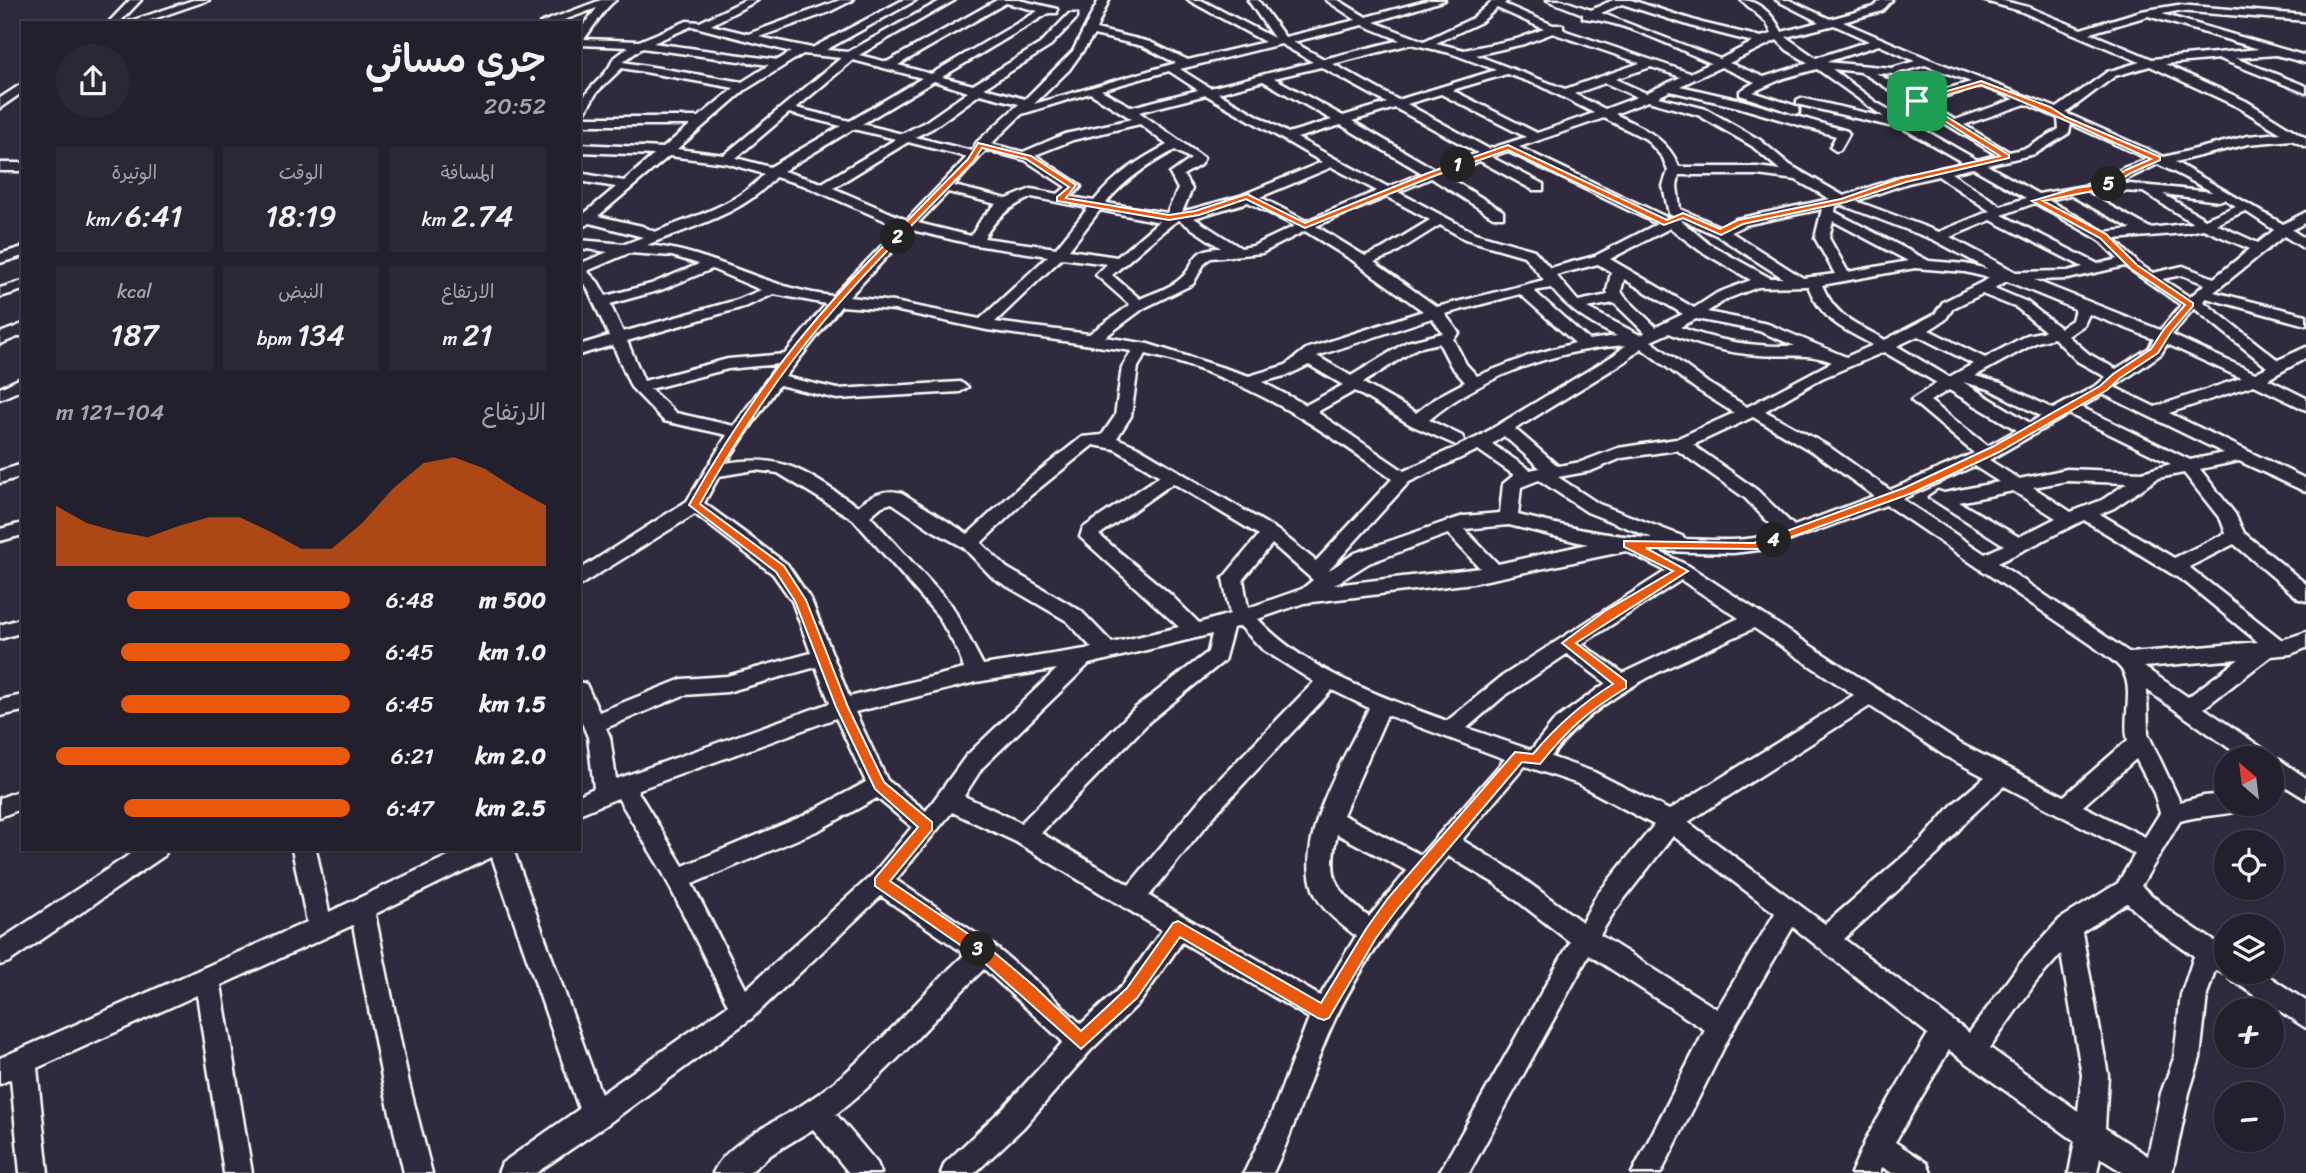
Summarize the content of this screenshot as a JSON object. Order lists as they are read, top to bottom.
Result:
{
  "north": "top left",
  "page": {
    "heading": ["جري مسائي", "20:52"],
    "stats": [
      ["المسافة", "2.74 km"],
      ["الوقت", "18:19"],
      ["الوتيرة", "6:41 /km"],
      ["الارتفاع", "21 m"],
      ["النبض", "134 bpm"],
      ["kcal", "187"]
    ],
    "pins": [
      "1",
      "5",
      "2",
      "4",
      "3"
    ],
    "chart": ["الارتفاع", "104–121 m"],
    "list": [
      {
        "name": "500 m",
        "note": "6:48"
      },
      {
        "name": "1.0 km",
        "note": "6:45"
      },
      {
        "name": "1.5 km",
        "note": "6:45"
      },
      {
        "name": "2.0 km",
        "note": "6:21"
      },
      {
        "name": "2.5 km",
        "note": "6:47"
      }
    ],
    "map_buttons": ["+", "−"]
  }
}
